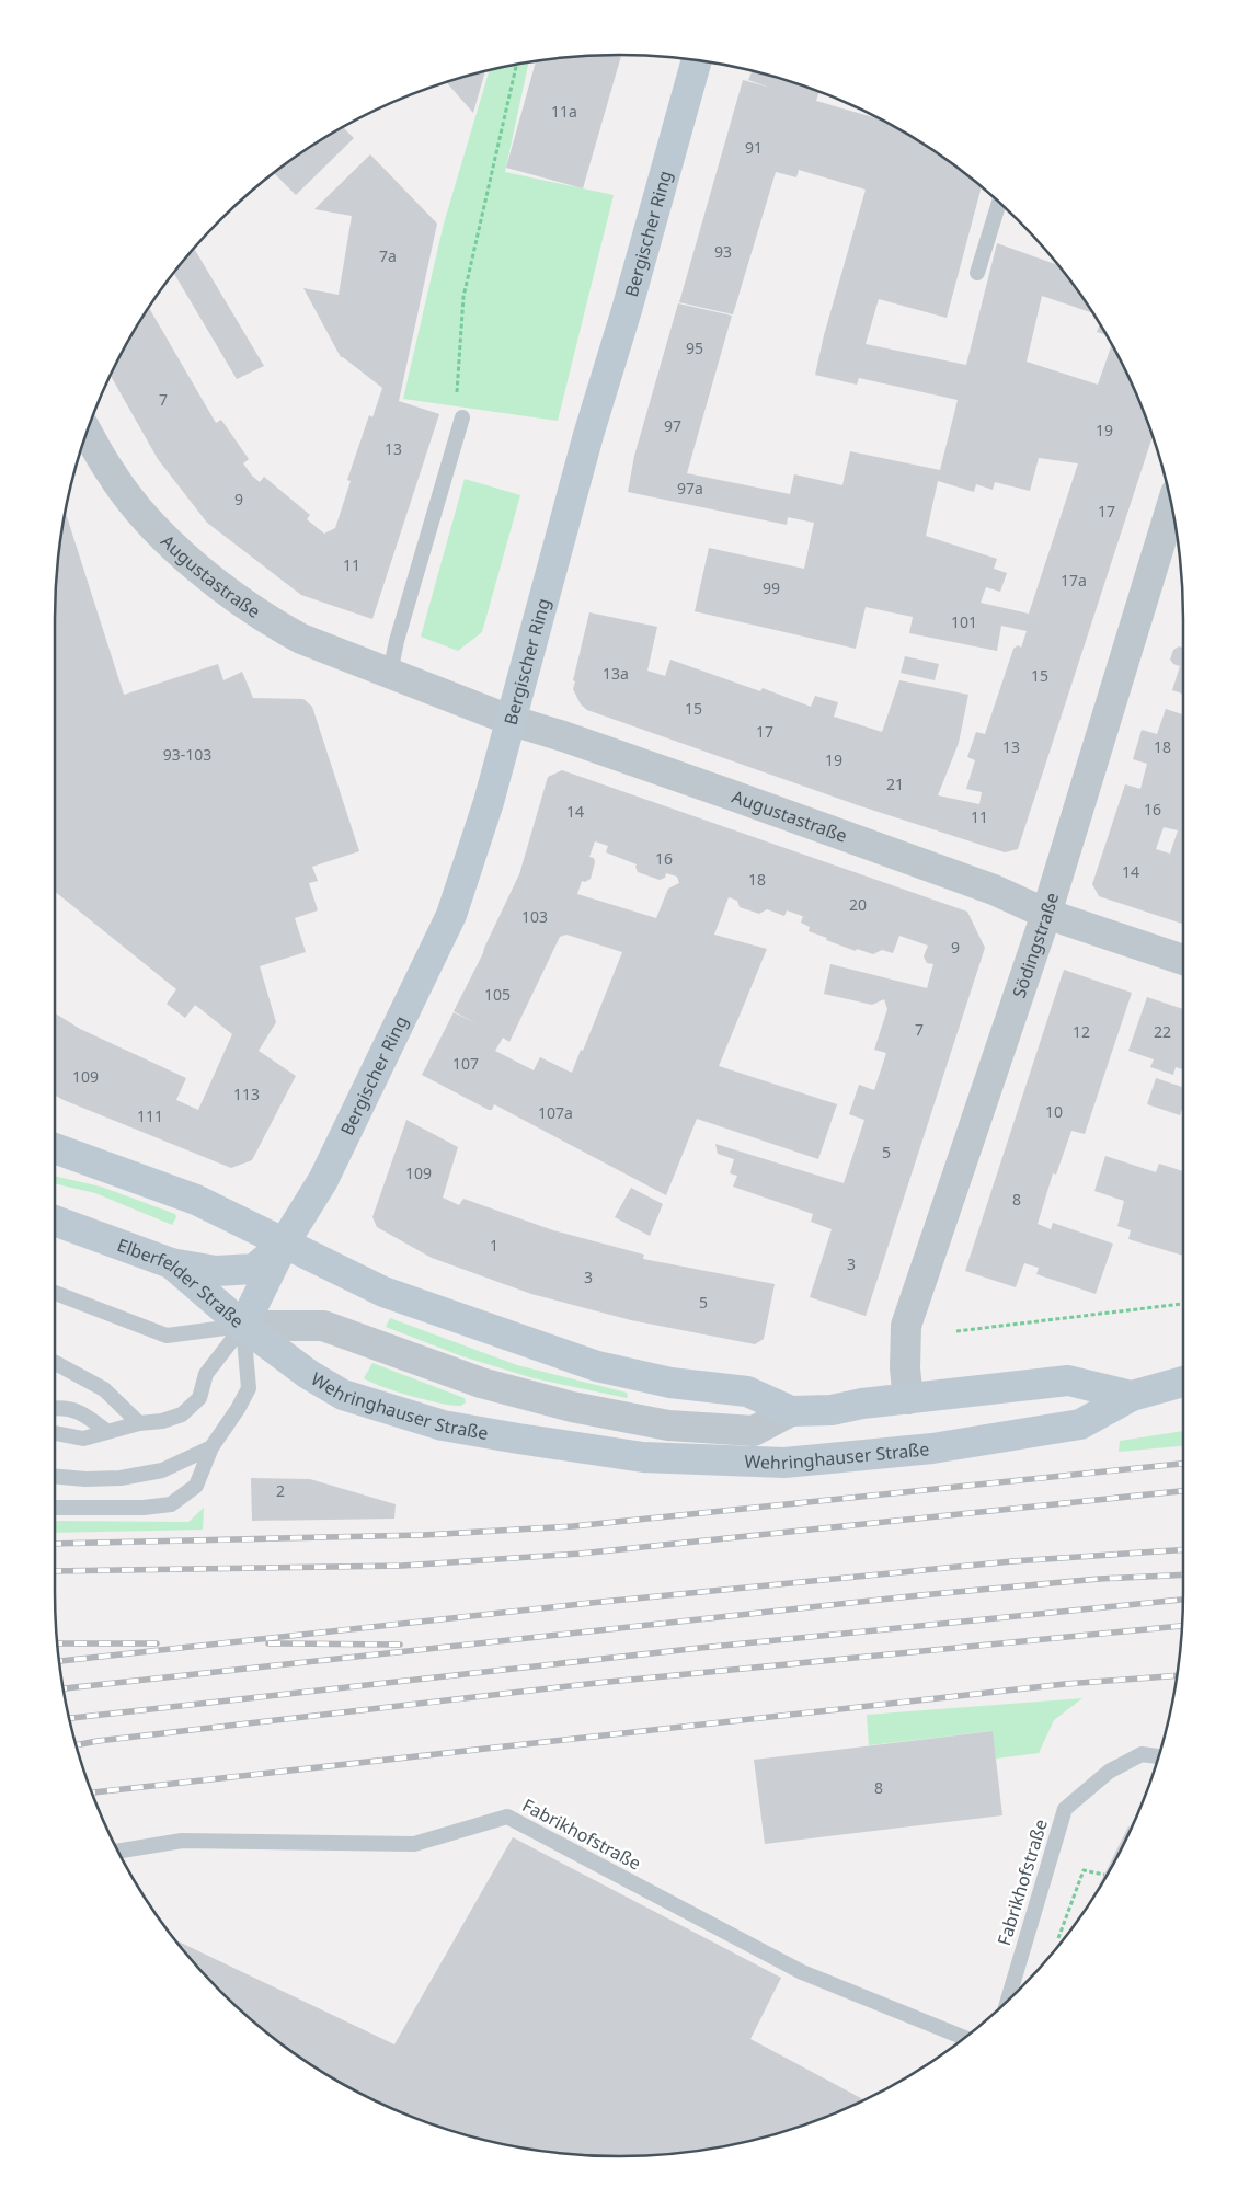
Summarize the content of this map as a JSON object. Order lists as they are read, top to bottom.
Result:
{
  "streets": {
    "main road": ["Bergischer Ring", "Elberfelder Straße", "Wehringhauser Straße"],
    "street": ["Augustastraße", "Södingstraße"],
    "lane": ["Fabrikhofstraße"]
  },
  "crossings": [
    ["Bergischer Ring", "Augustastraße"],
    ["Bergischer Ring", "Wehringhauser Straße"],
    ["Augustastraße", "Södingstraße"],
    ["Södingstraße", "Wehringhauser Straße"],
    ["Elberfelder Straße", "Wehringhauser Straße"]
  ],
  "house_numbers": [
    "11a",
    "91",
    "93",
    "7a",
    "95",
    "7",
    "97",
    "19",
    "13",
    "97a",
    "9",
    "17",
    "11",
    "17a",
    "99",
    "101",
    "13a",
    "15",
    "15",
    "17",
    "13",
    "18",
    "93-103",
    "19",
    "21",
    "16",
    "14",
    "11",
    "16",
    "14",
    "18",
    "20",
    "103",
    "9",
    "105",
    "7",
    "12",
    "22",
    "107",
    "109",
    "113",
    "10",
    "107a",
    "111",
    "5",
    "109",
    "8",
    "1",
    "3",
    "3",
    "5",
    "2",
    "8"
  ]
}
